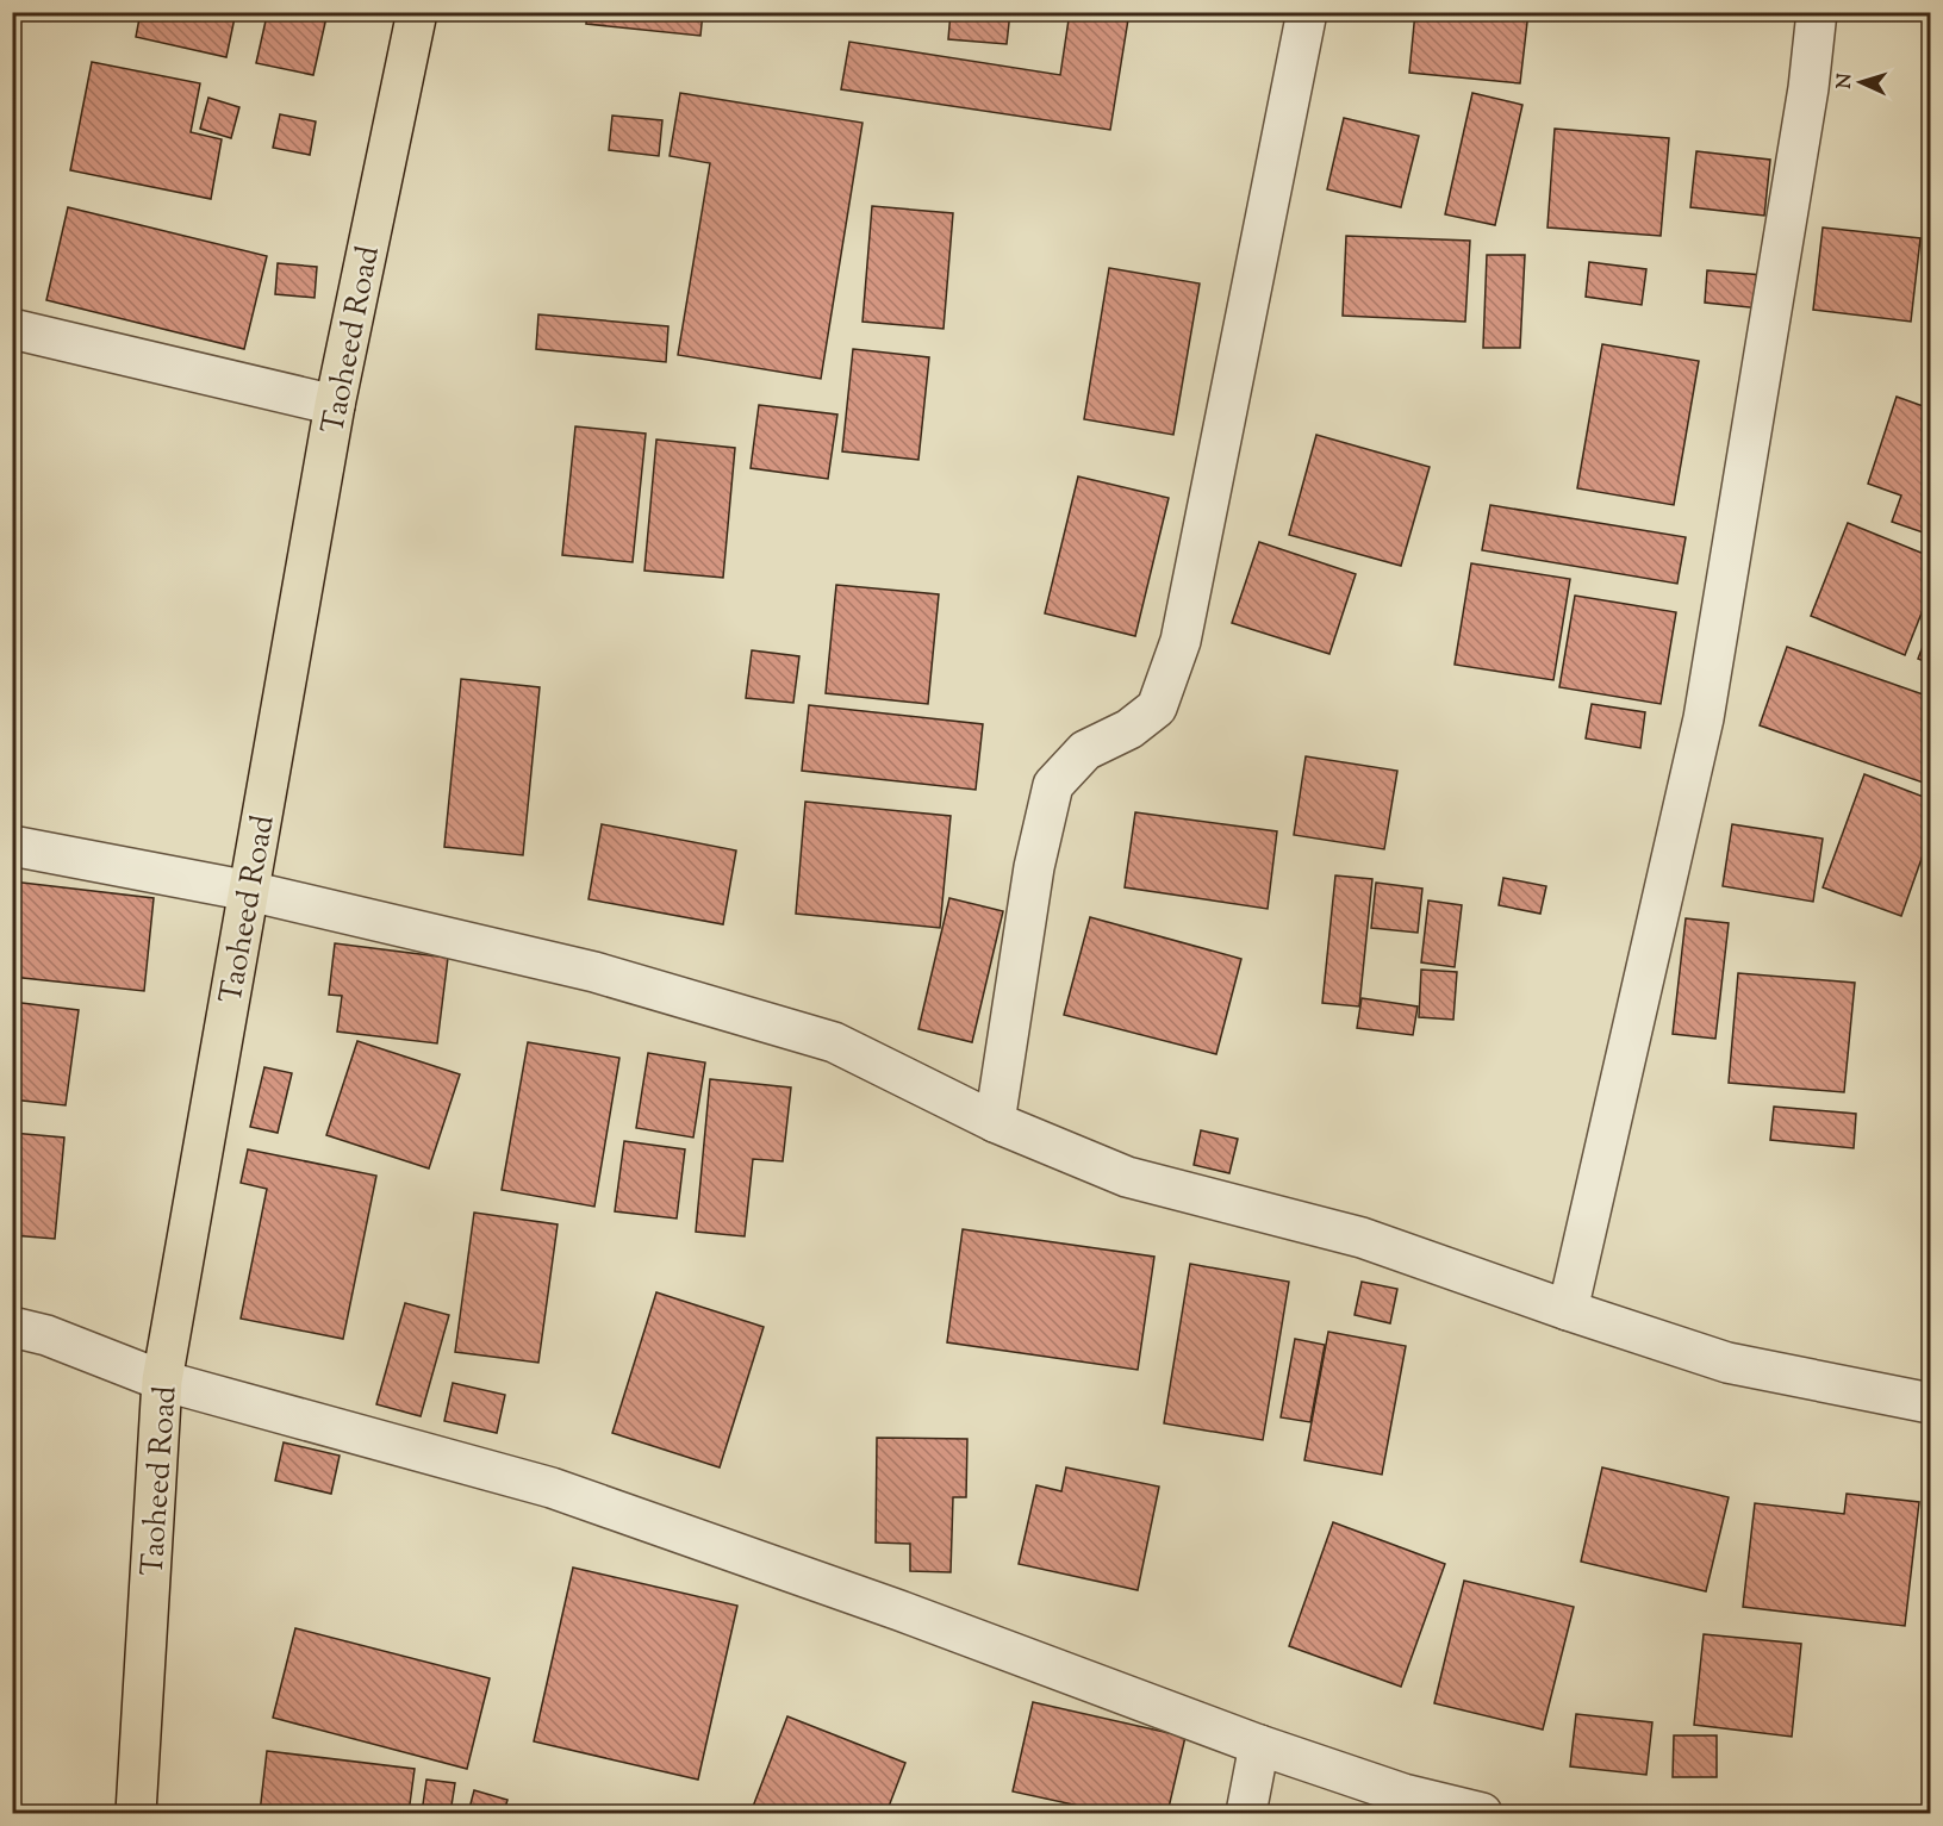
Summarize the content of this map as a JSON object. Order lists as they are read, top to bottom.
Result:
{
  "streets": {
    "main road": ["Taoheed Road"]
  },
  "north": "left"
}
